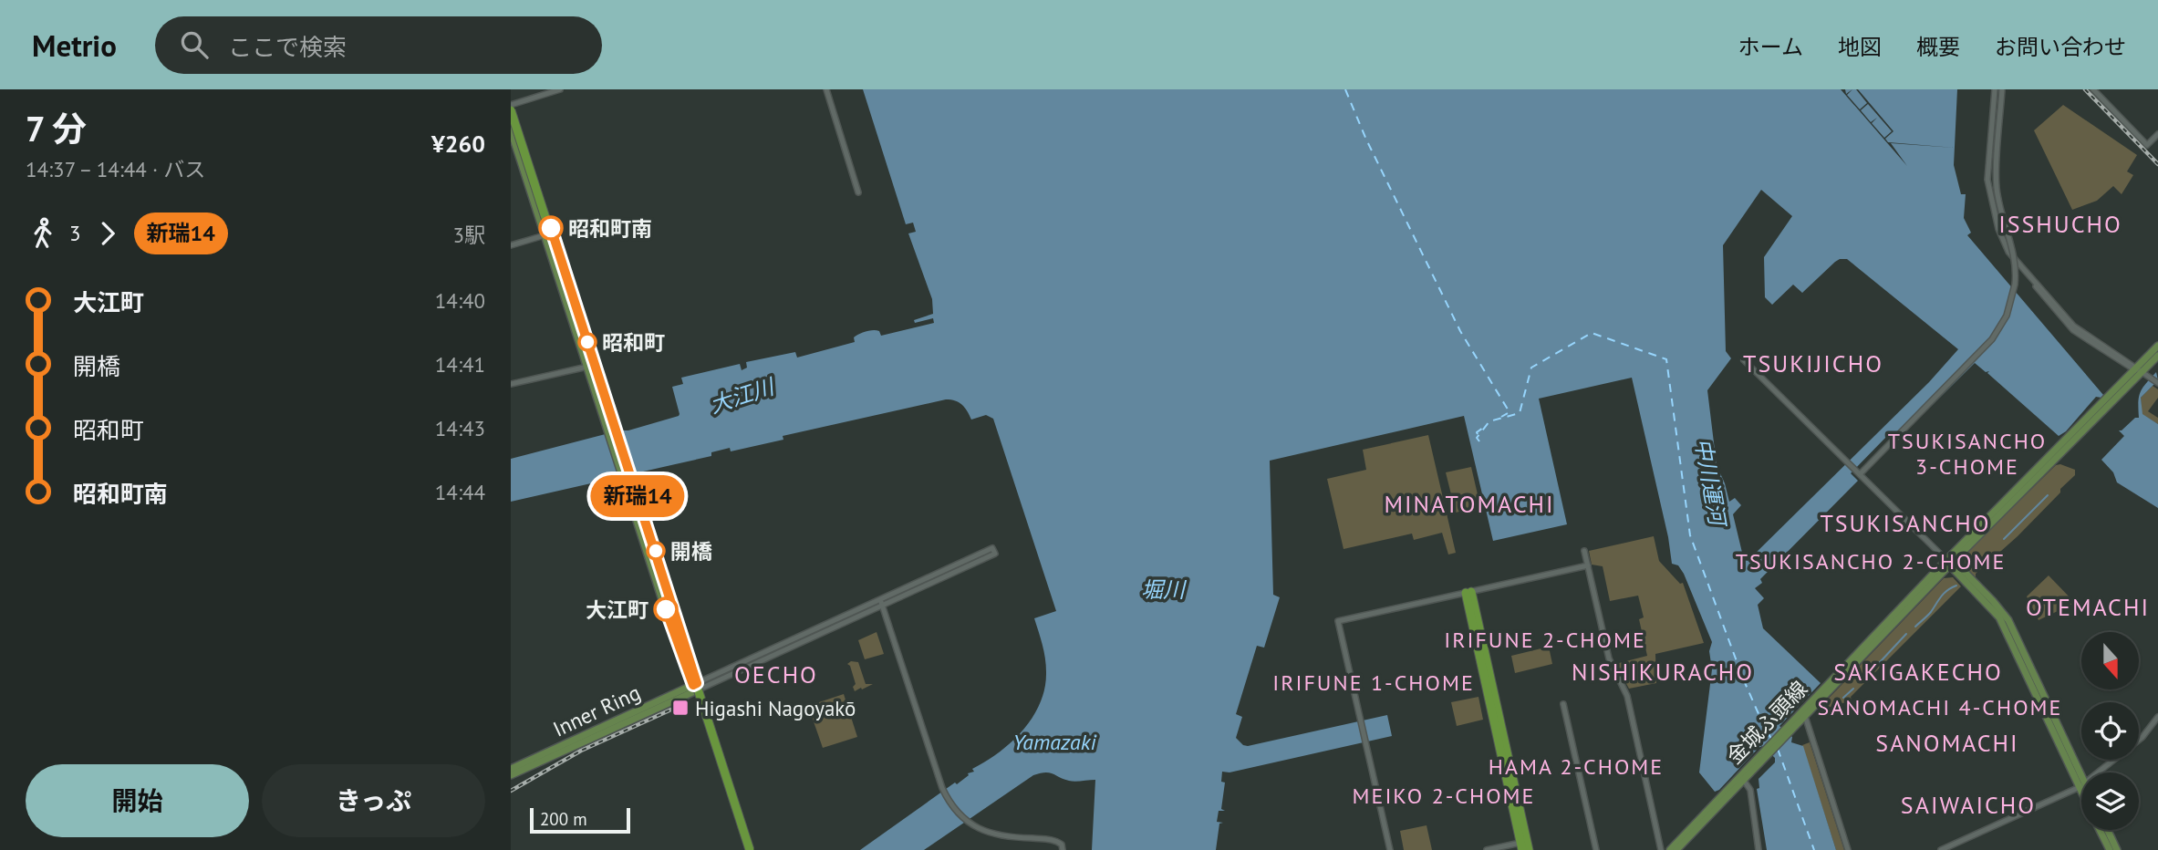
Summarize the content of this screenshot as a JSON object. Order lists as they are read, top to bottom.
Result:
{
  "streets": {
    "main road": ["Inner Ring", "金城ふ頭線"]
  },
  "districts": [
    "ISSHUCHO",
    "TSUKIJICHO",
    "TSUKISANCHO 3-CHOME",
    "MINATOMACHI",
    "TSUKISANCHO",
    "TSUKISANCHO 2-CHOME",
    "OTEMACHI",
    "IRIFUNE 2-CHOME",
    "NISHIKURACHO",
    "SAKIGAKECHO",
    "OECHO",
    "IRIFUNE 1-CHOME",
    "SANOMACHI 4-CHOME",
    "SANOMACHI",
    "HAMA 2-CHOME",
    "MEIKO 2-CHOME",
    "SAIWAICHO"
  ],
  "water": [
    "大江川",
    "中川運河",
    "堀川",
    "Yamazaki"
  ],
  "places": {
    "other": [
      "昭和町南",
      "昭和町",
      "開橋",
      "大江町"
    ],
    "transit": ["Higashi Nagoyakō"]
  },
  "lines": ["bus line 新瑞14"],
  "scale_bar": "200 m",
  "north": "bottom",
  "page": {
    "header": "Metrio",
    "search": "ここで検索",
    "nav": [
      "ホーム",
      "地図",
      "概要",
      "お問い合わせ"
    ],
    "heading": ["7 分", "14:37 – 14:44 · バス", "¥260"],
    "on_map": "新瑞14",
    "legs": ["3", "新瑞14", "3駅"],
    "list": [
      {
        "name": "大江町",
        "value": "14:40"
      },
      {
        "name": "開橋",
        "value": "14:41"
      },
      {
        "name": "昭和町",
        "value": "14:43"
      },
      {
        "name": "昭和町南",
        "value": "14:44"
      }
    ],
    "buttons": ["開始", "きっぷ"],
    "scale": "200 m"
  }
}
